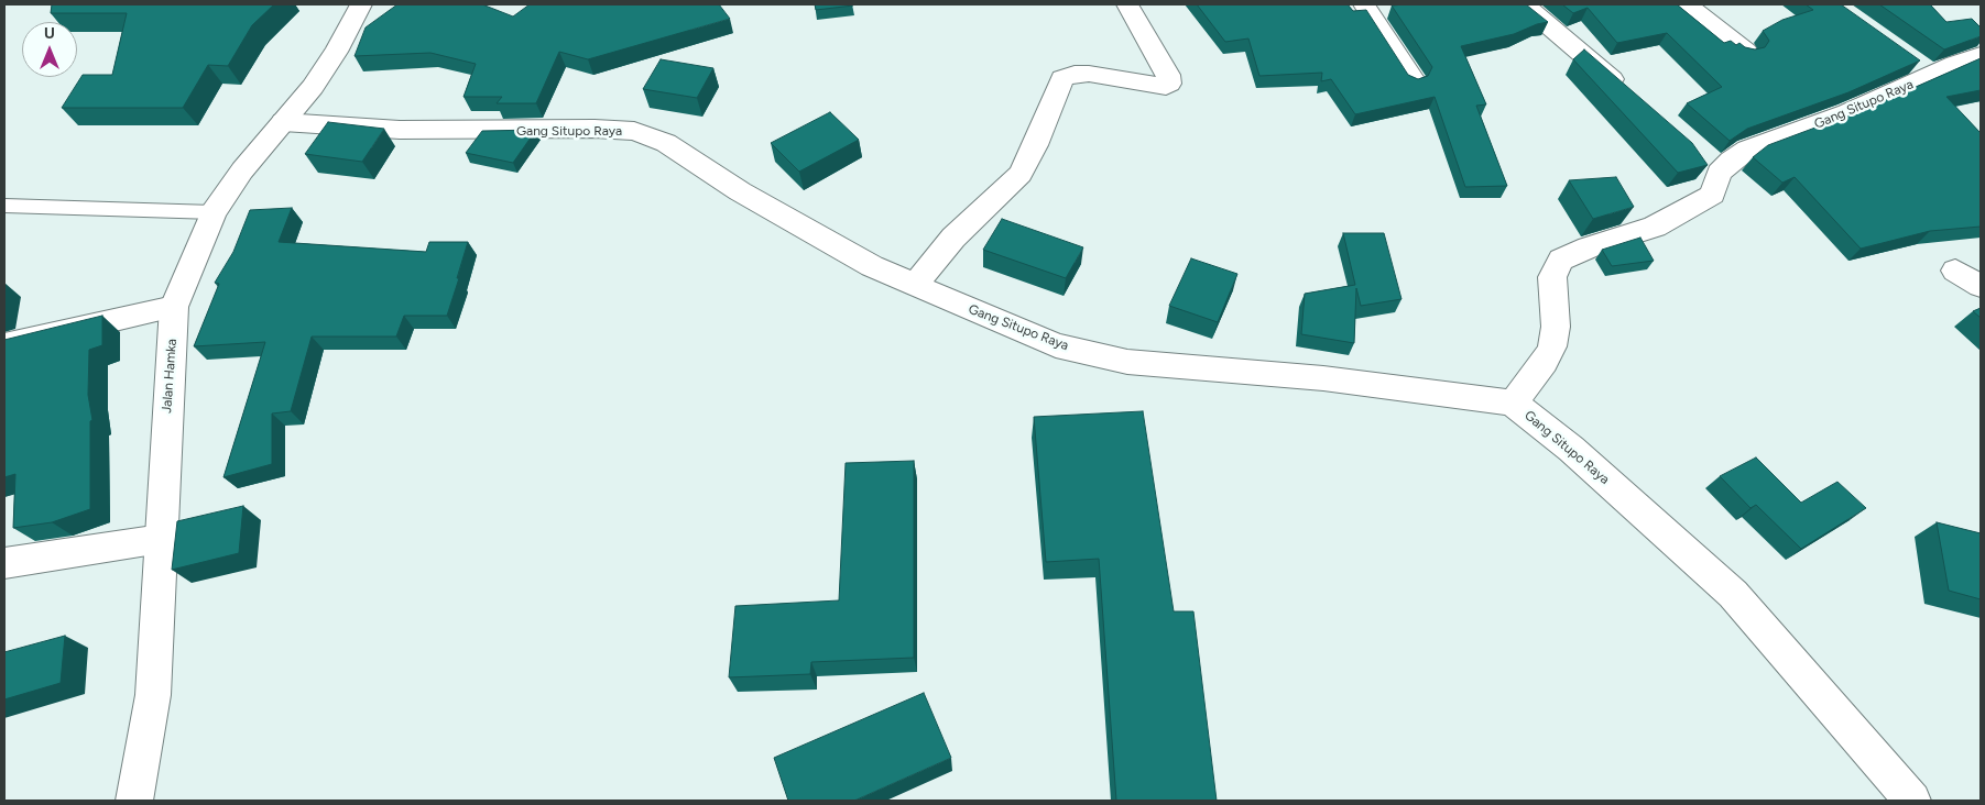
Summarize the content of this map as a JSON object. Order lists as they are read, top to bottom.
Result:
{
  "streets": {
    "street": ["Gang Situpo Raya", "Jalan Hamka"]
  },
  "crossings": [
    ["Gang Situpo Raya", "Jalan Hamka"]
  ],
  "north": "top"
}
